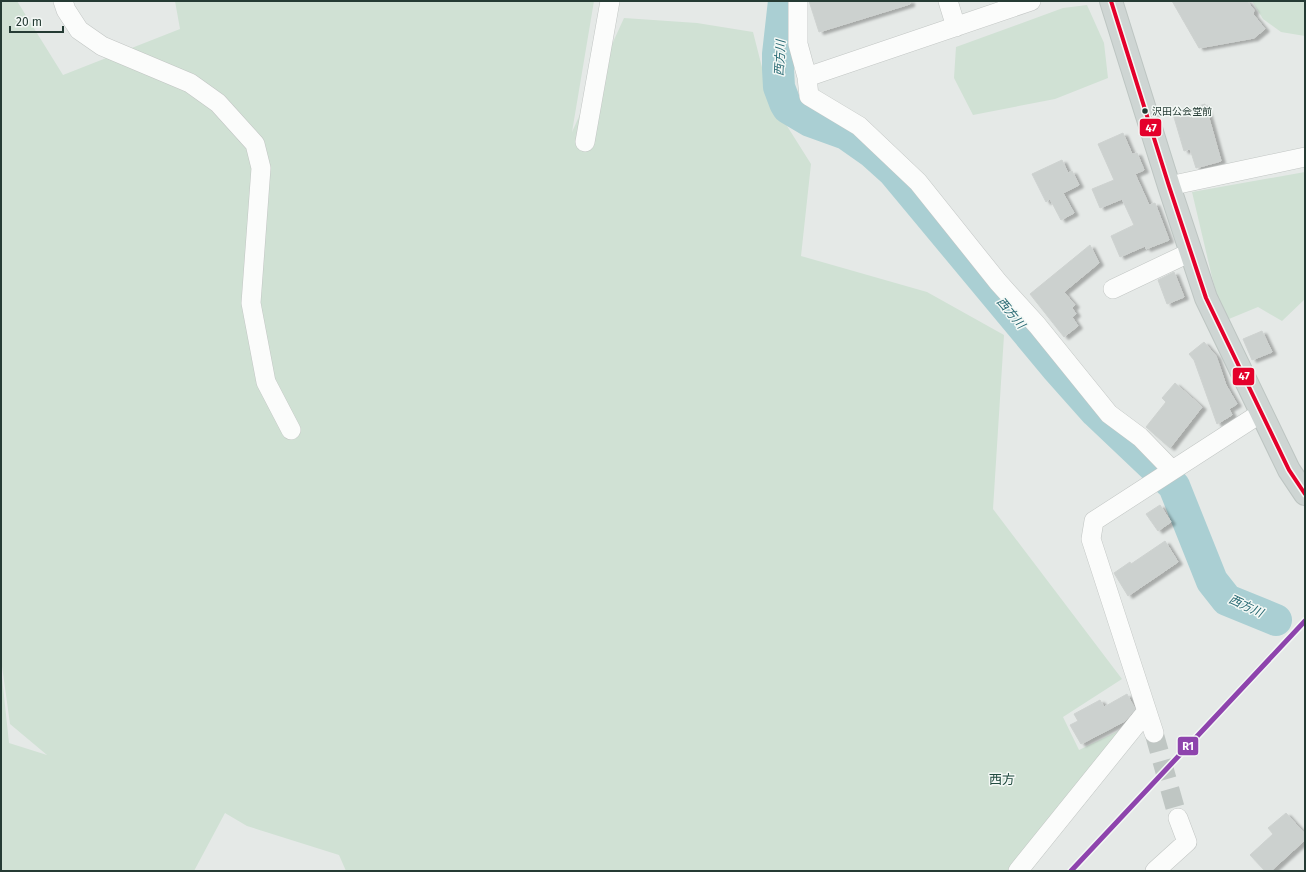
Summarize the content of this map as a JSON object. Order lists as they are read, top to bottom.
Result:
{
  "districts": ["西方"],
  "water": ["西方川"],
  "places": ["沢田公会堂前"],
  "lines": ["transit line 47", "transit line R1"],
  "scale_bar": "20 m"
}
